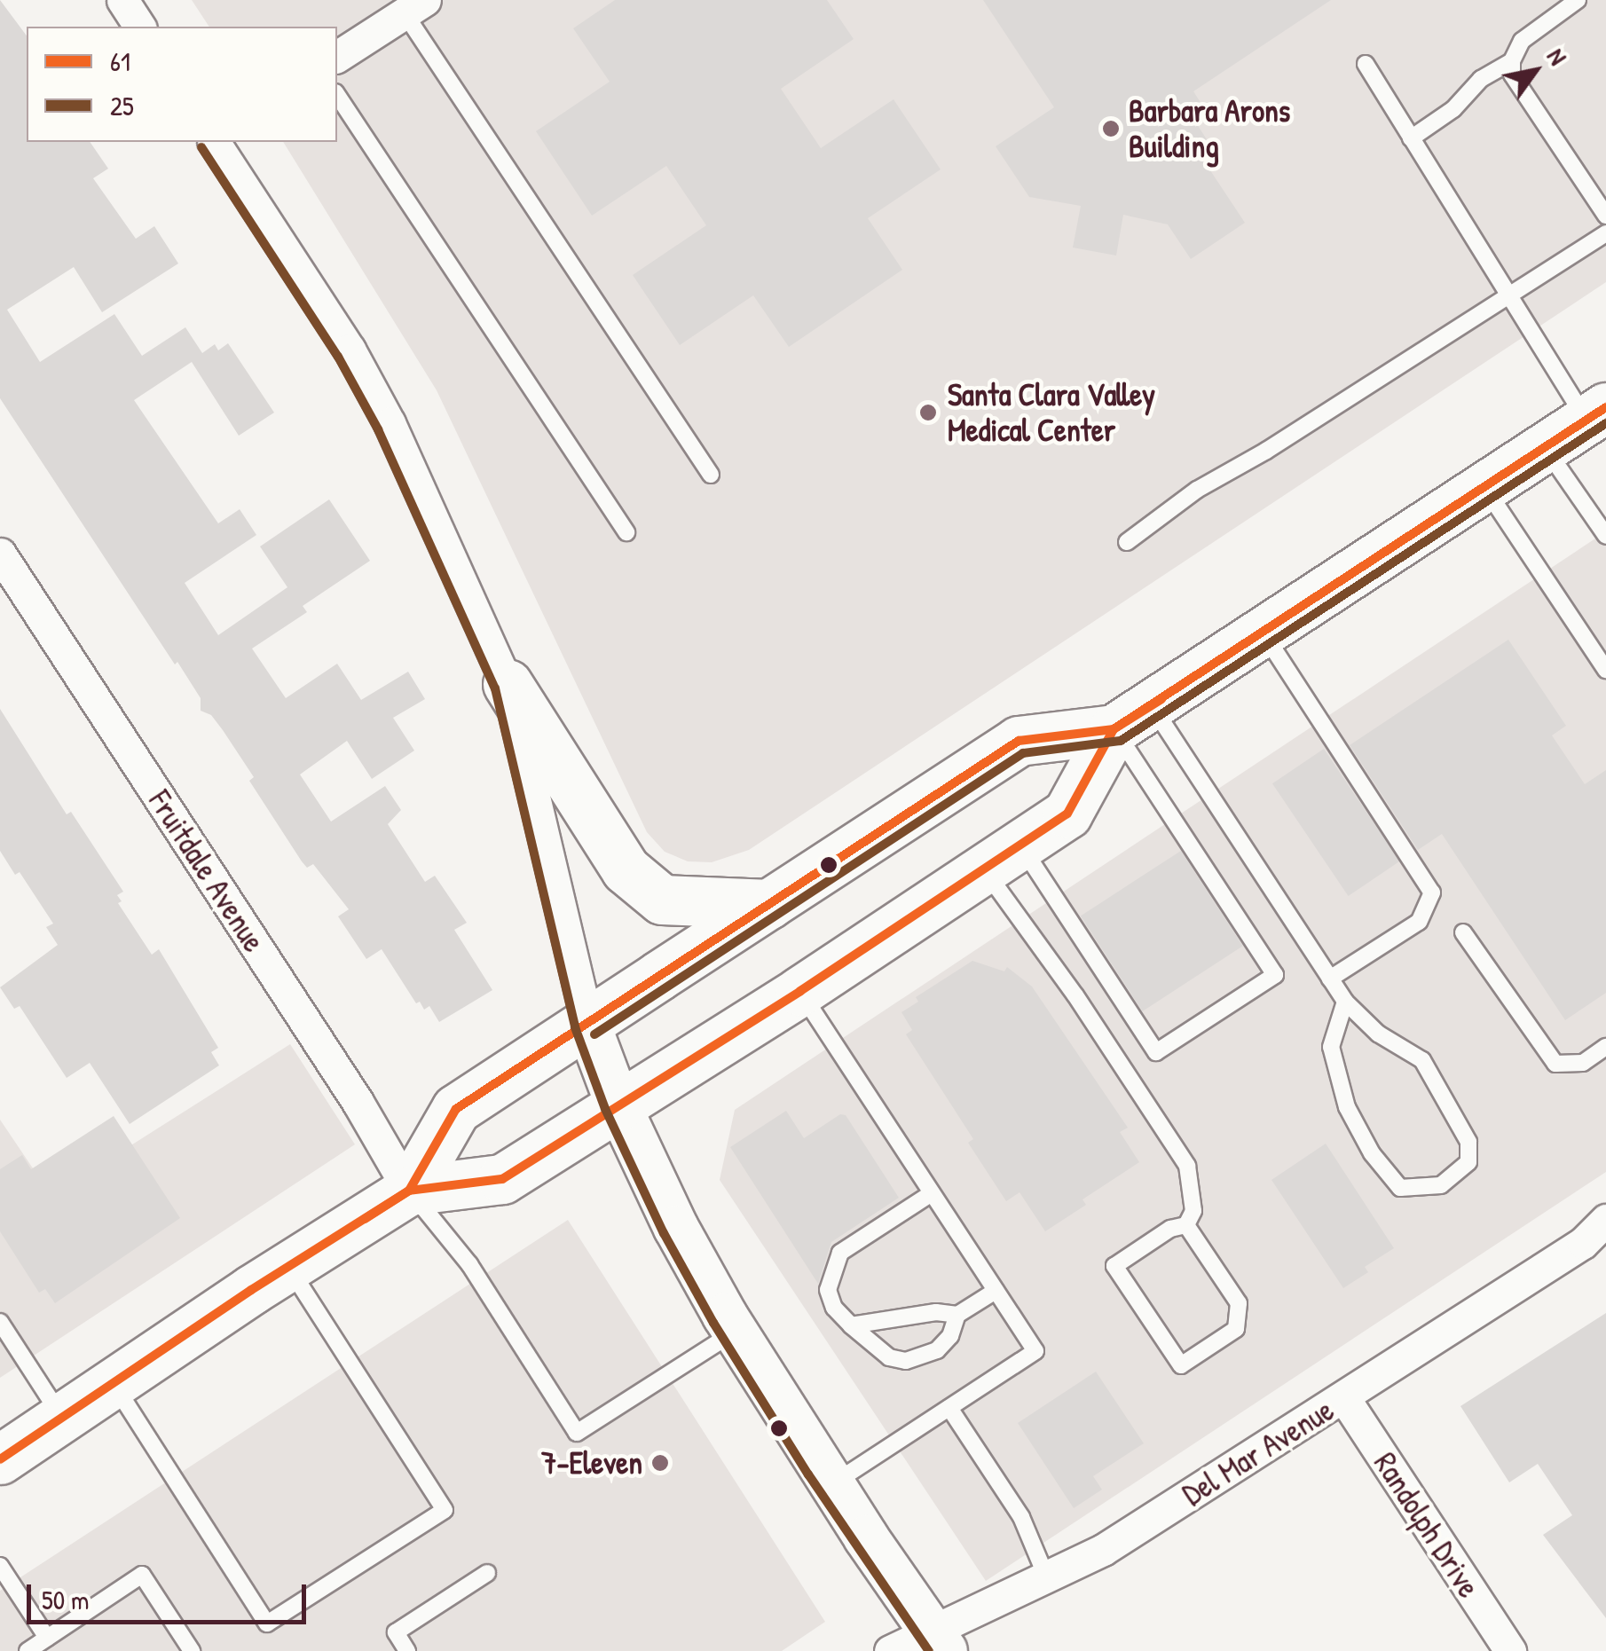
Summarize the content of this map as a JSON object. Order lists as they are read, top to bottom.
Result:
{
  "streets": {
    "street": ["Fruitdale Avenue", "Del Mar Avenue", "Randolph Drive"]
  },
  "crossings": [
    ["Del Mar Avenue", "Randolph Drive"]
  ],
  "places": ["Barbara Arons Building", "Santa Clara Valley Medical Center", "7-Eleven"],
  "lines": ["transit line 25", "transit line 61"],
  "legend": ["61", "25"],
  "scale_bar": "50 m",
  "north": "top right"
}
